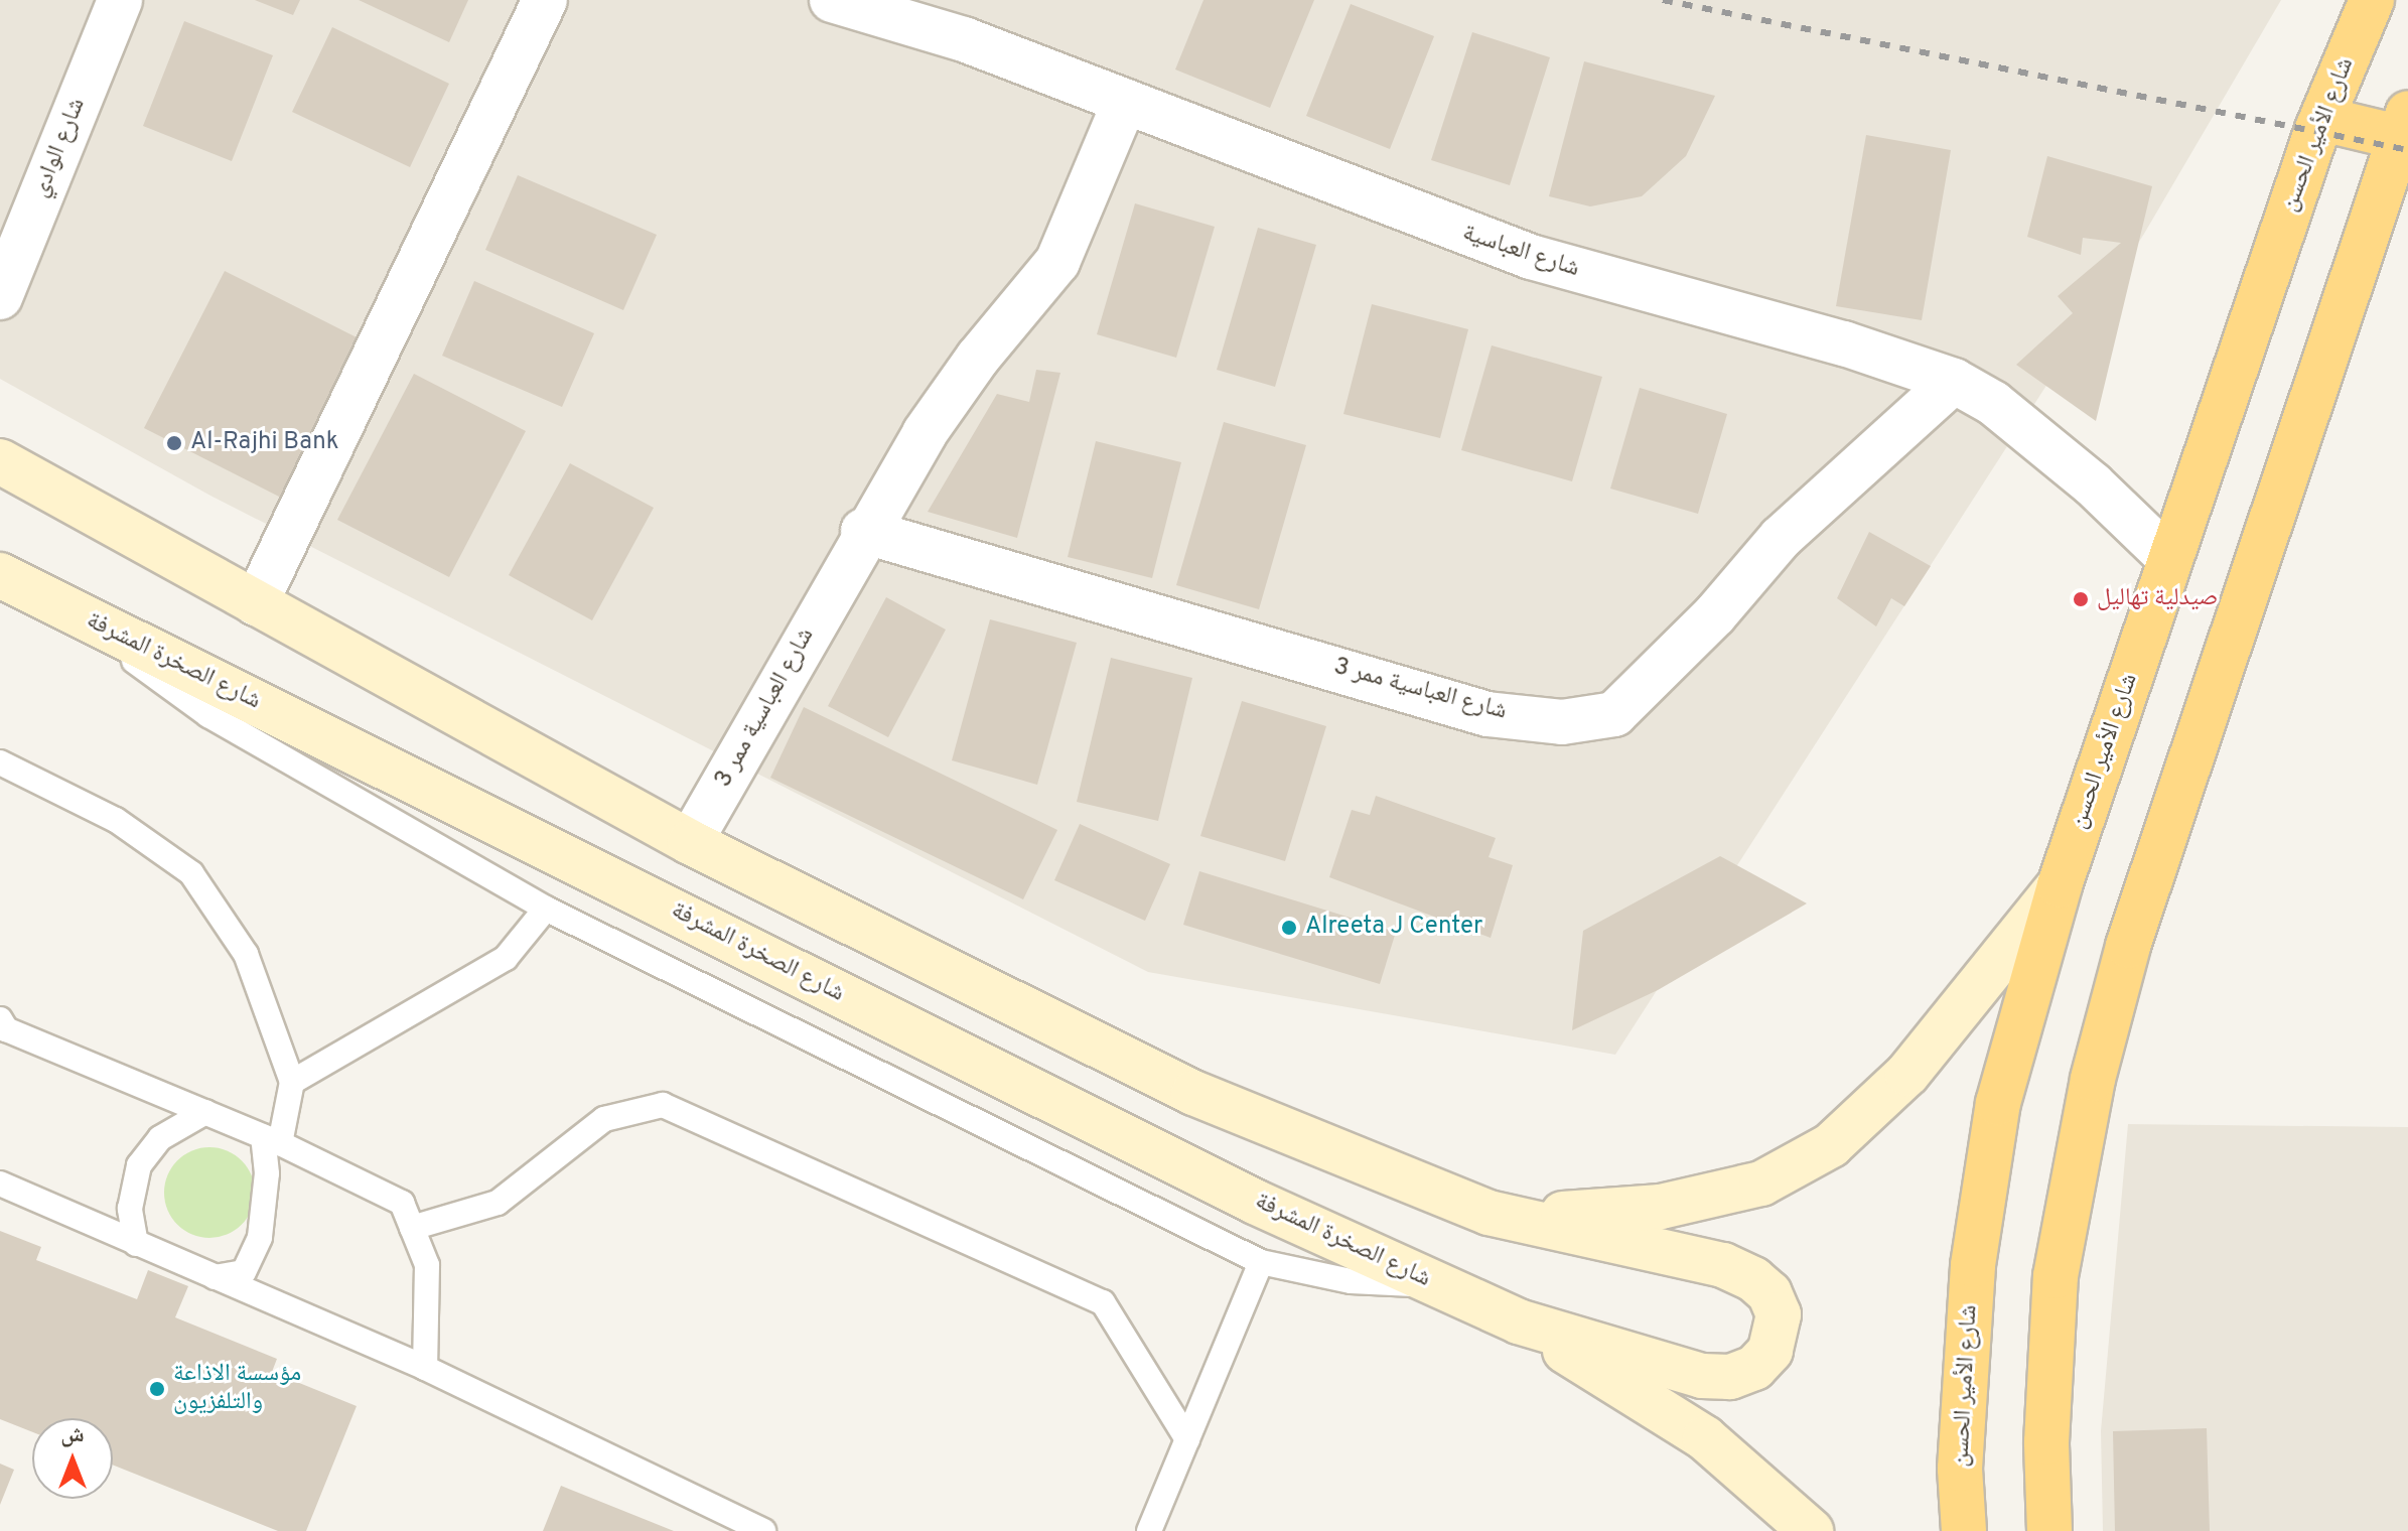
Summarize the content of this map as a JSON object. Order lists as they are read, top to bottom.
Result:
{
  "streets": {
    "highway": ["شارع الأمير الحسن"],
    "main road": ["شارع الصخرة المشرفة"],
    "street": ["شارع الوادي", "شارع العباسية", "شارع العباسية ممر 3"]
  },
  "crossings": [
    ["شارع الأمير الحسن", "شارع العباسية"],
    ["شارع العباسية", "شارع العباسية ممر 3"]
  ],
  "places": [
    "Al-Rajhi Bank",
    "صيدلية تهاليل",
    "Alreeta J Center",
    "مؤسسة الاذاعة والتلفزيون"
  ],
  "north": "top"
}
